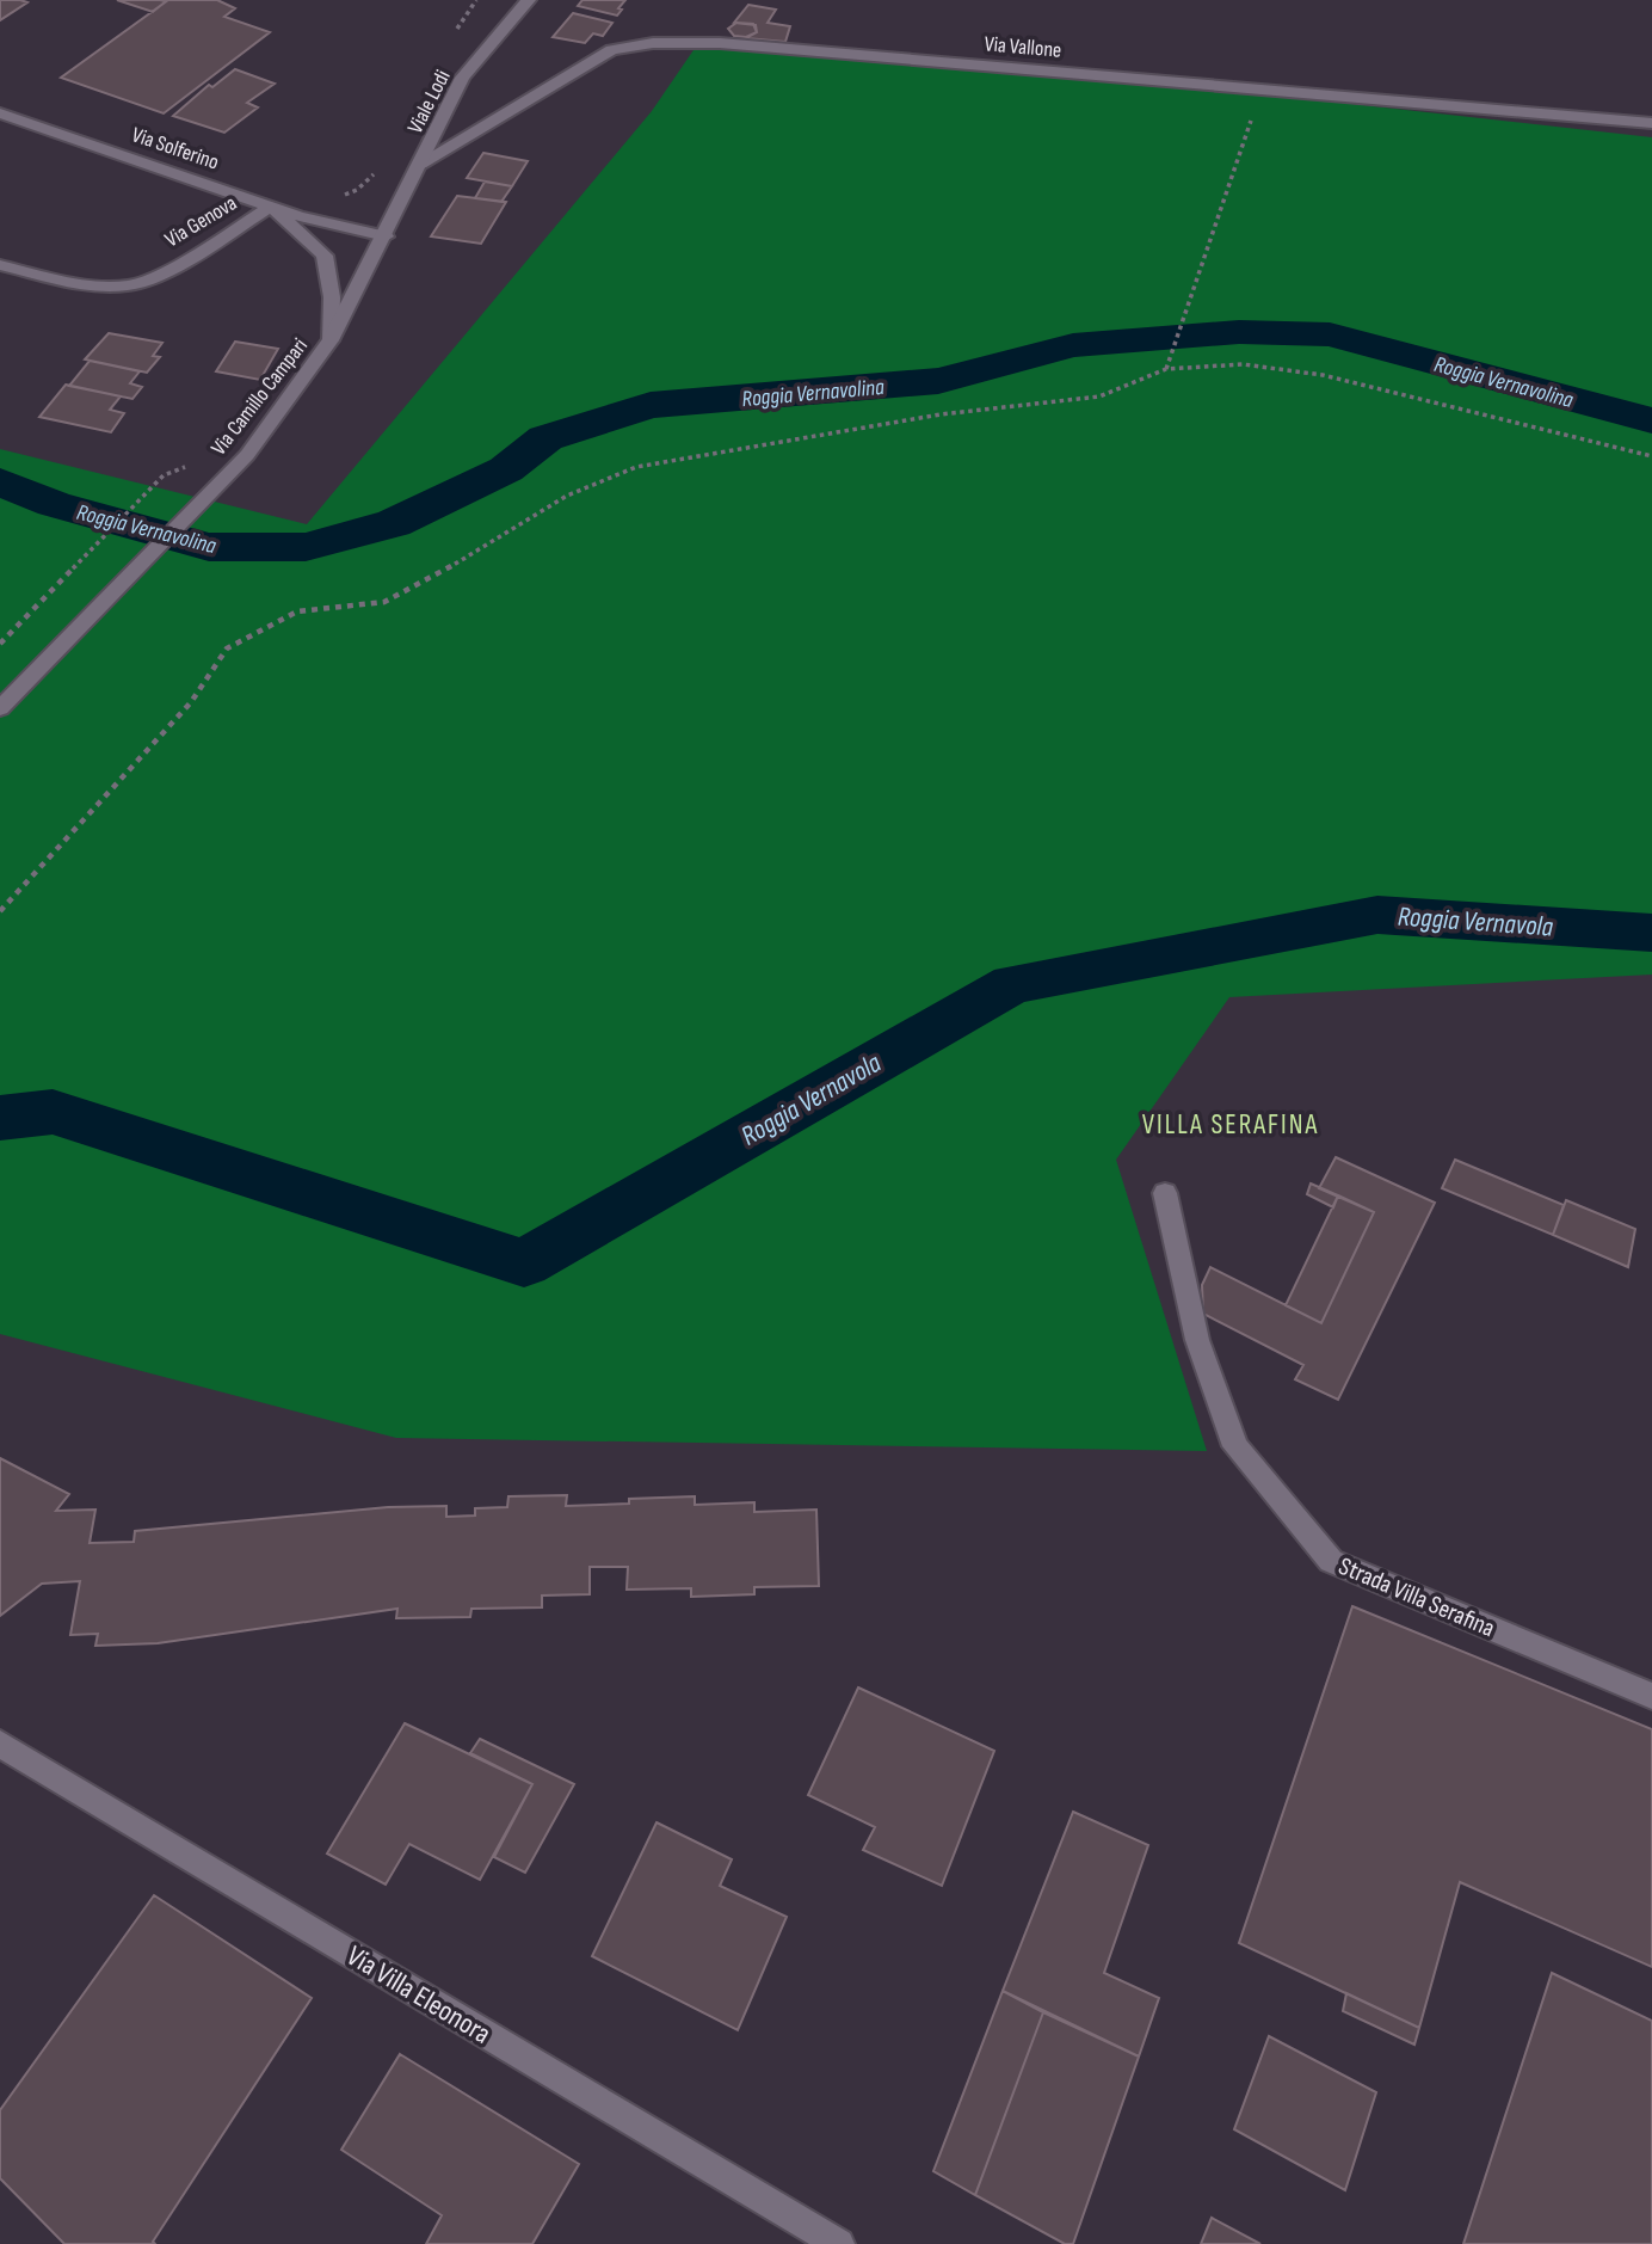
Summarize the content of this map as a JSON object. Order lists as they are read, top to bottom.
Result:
{
  "streets": {
    "street": [
      "Via Vallone",
      "Viale Lodi",
      "Via Solferino",
      "Via Genova",
      "Via Camillo Campari",
      "Strada Villa Serafina",
      "Via Villa Eleonora"
    ]
  },
  "crossings": [
    ["Via Vallone", "Viale Lodi"],
    ["Viale Lodi", "Via Solferino"],
    ["Viale Lodi", "Via Camillo Campari"],
    ["Via Solferino", "Via Genova"],
    ["Via Solferino", "Via Camillo Campari"],
    ["Via Genova", "Via Camillo Campari"]
  ],
  "districts": ["VILLA SERAFINA"],
  "water": ["Roggia Vernavolina", "Roggia Vernavola"]
}
